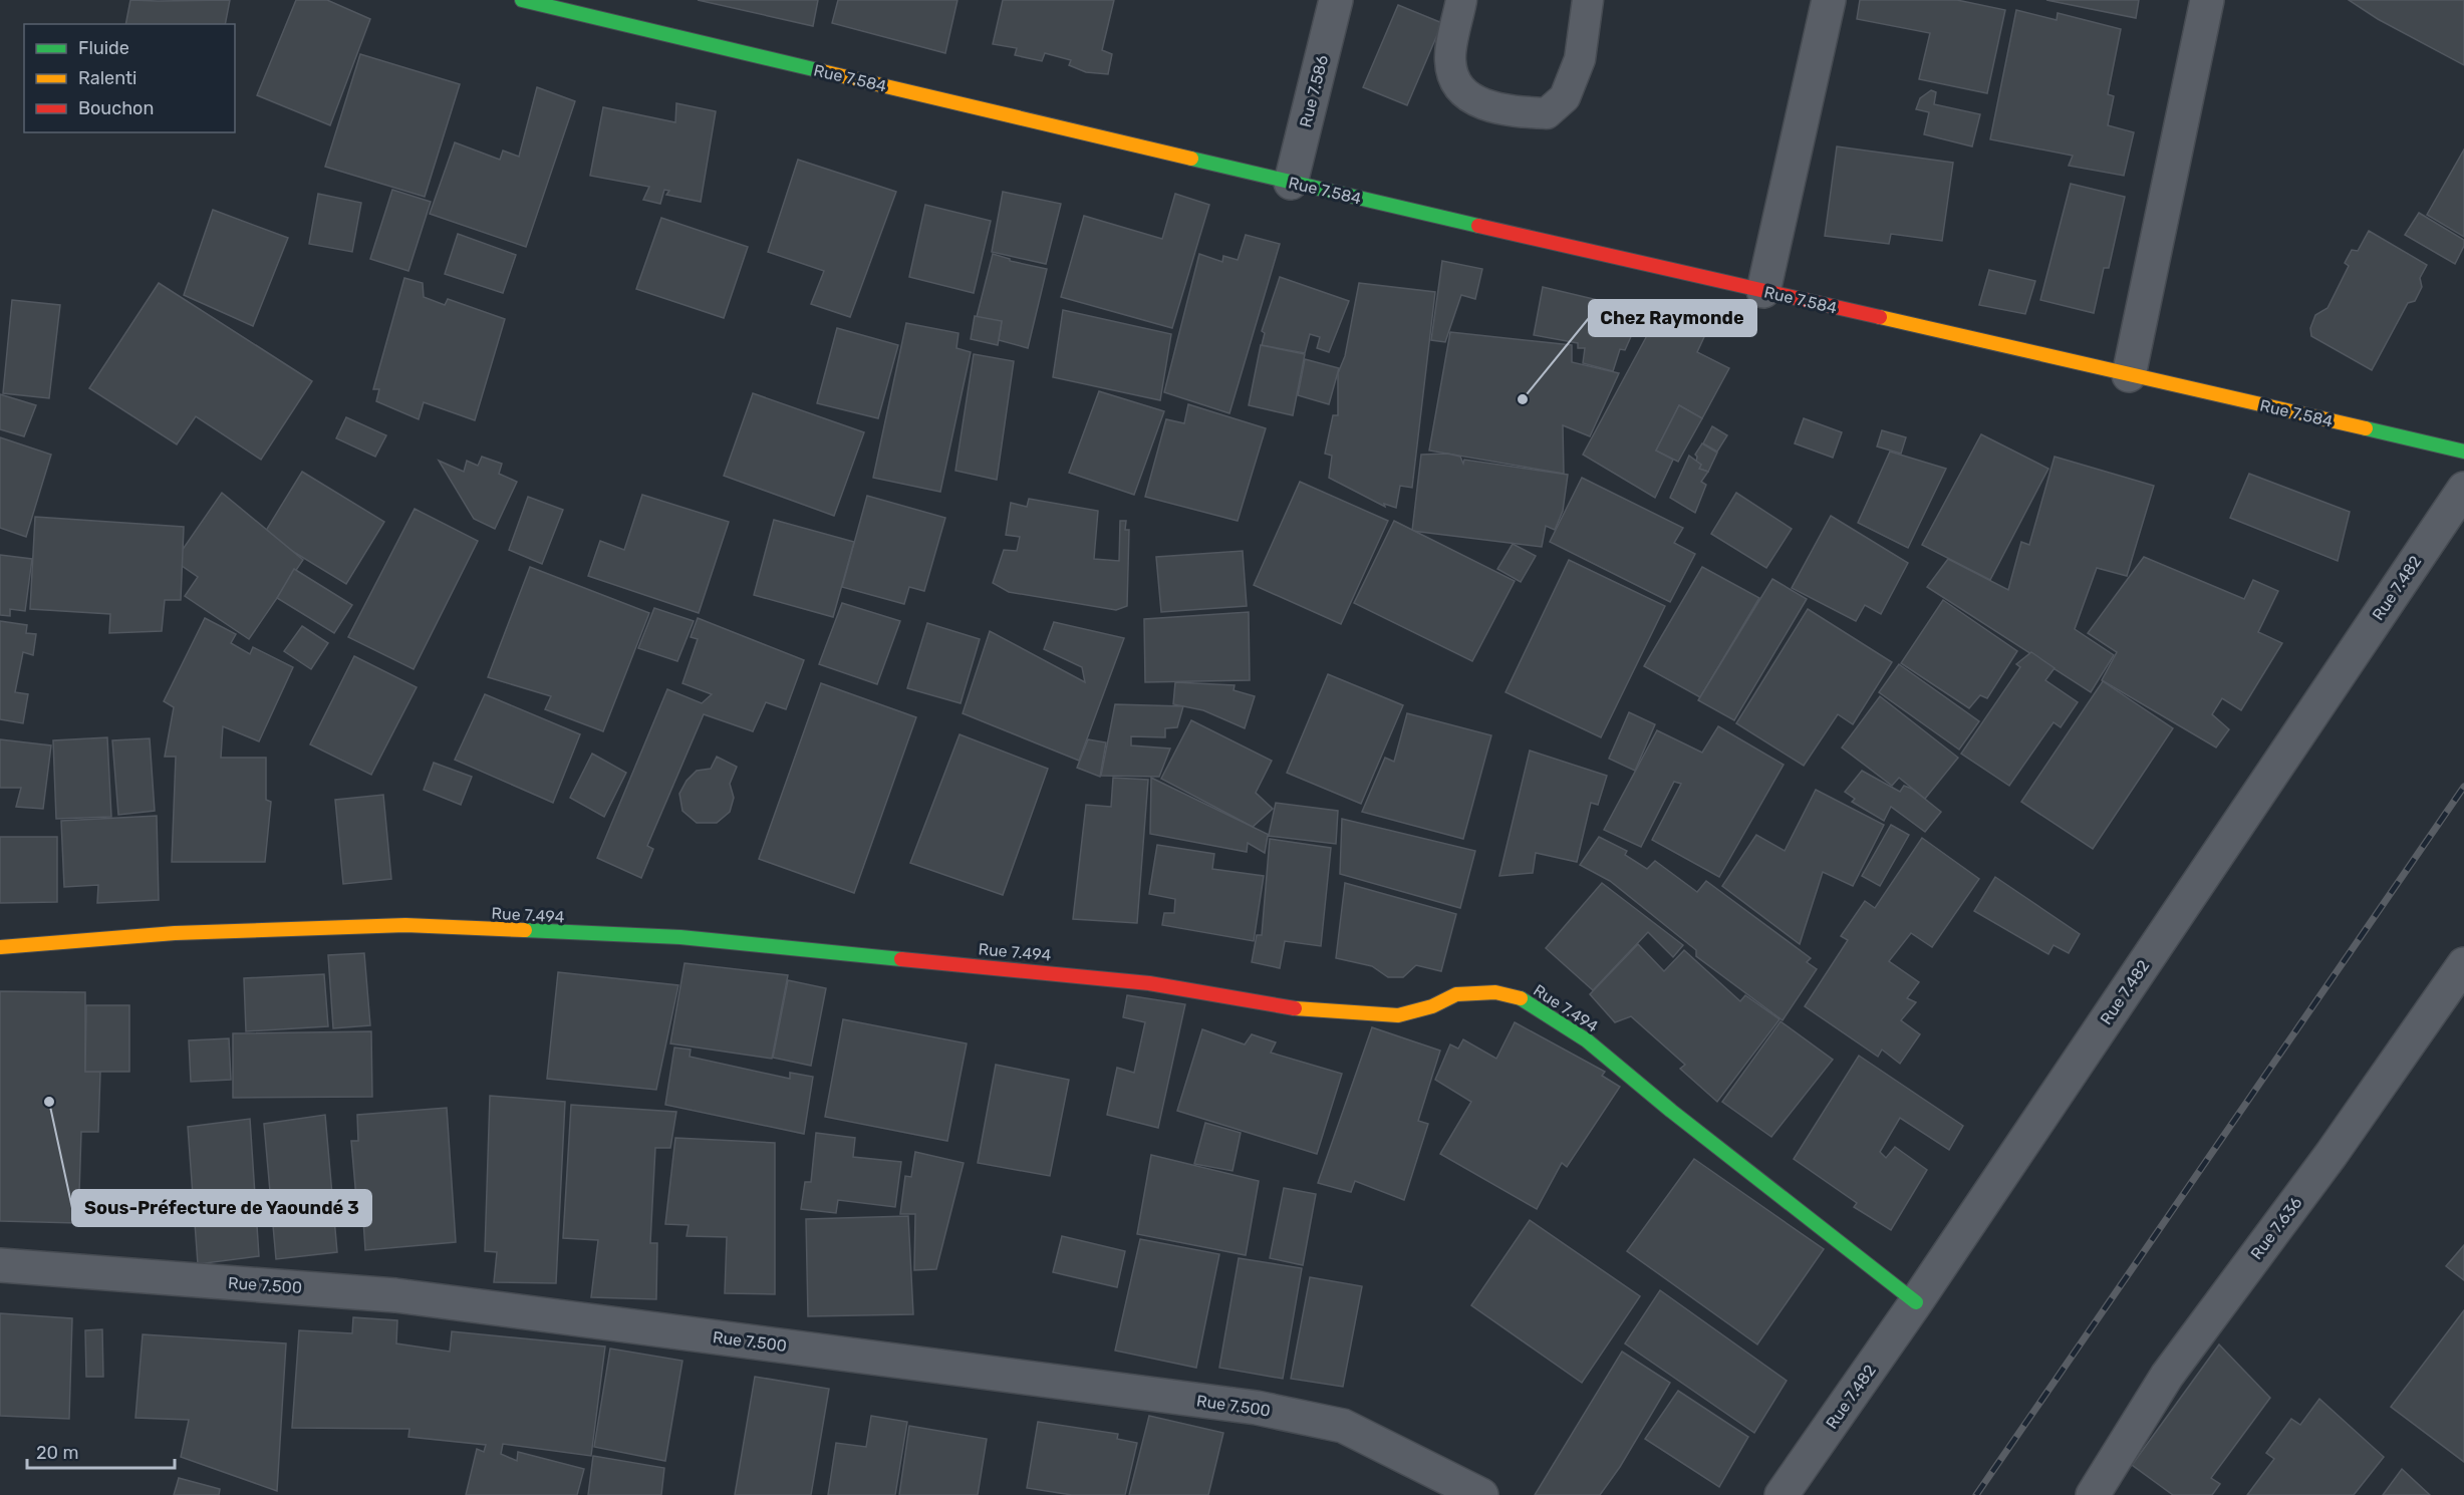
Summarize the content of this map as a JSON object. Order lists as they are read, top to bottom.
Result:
{
  "streets": {
    "street": [
      "Rue 7.584",
      "Rue 7.586",
      "Rue 7.482",
      "Rue 7.494",
      "Rue 7.636",
      "Rue 7.500"
    ]
  },
  "crossings": [
    ["Rue 7.584", "Rue 7.586"],
    ["Rue 7.482", "Rue 7.494"]
  ],
  "places": ["Chez Raymonde", "Sous-Préfecture de Yaoundé 3"],
  "legend": ["Fluide", "Ralenti", "Bouchon"],
  "scale_bar": "20 m"
}
